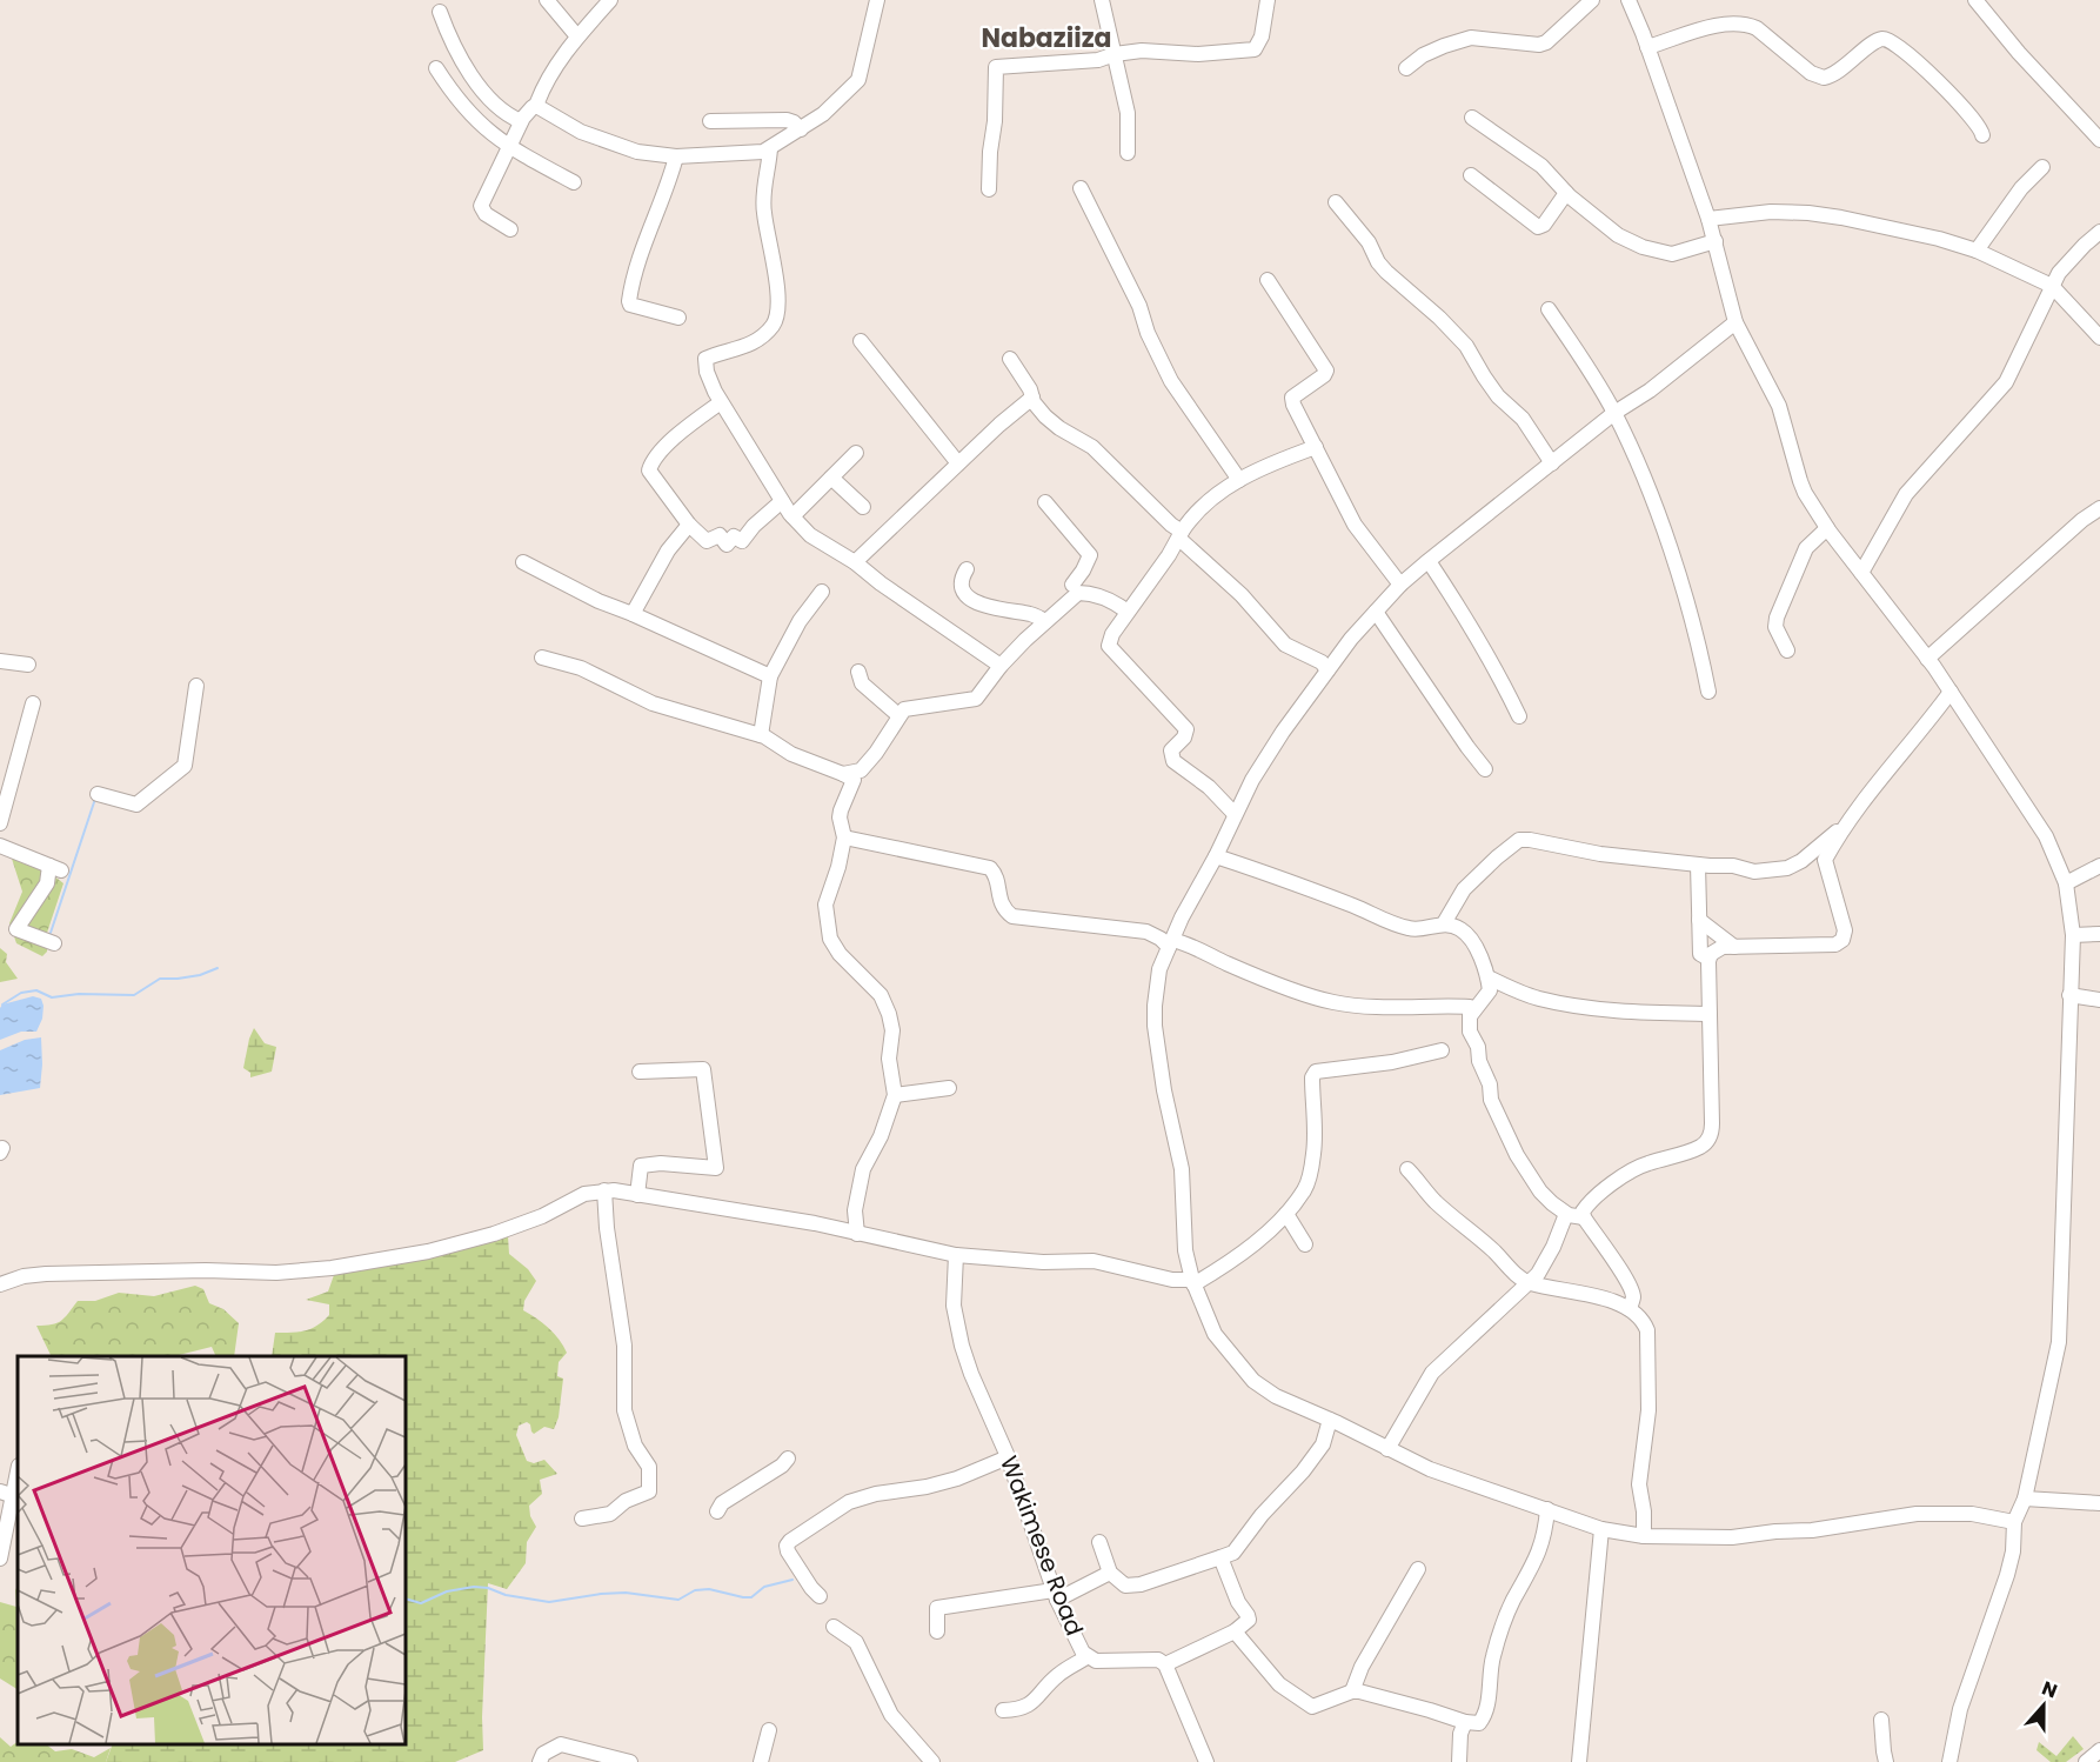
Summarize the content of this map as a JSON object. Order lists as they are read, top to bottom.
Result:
{
  "streets": {
    "street": ["Wakimese Road"]
  },
  "districts": ["Nabaziiza"],
  "north": "top"
}
